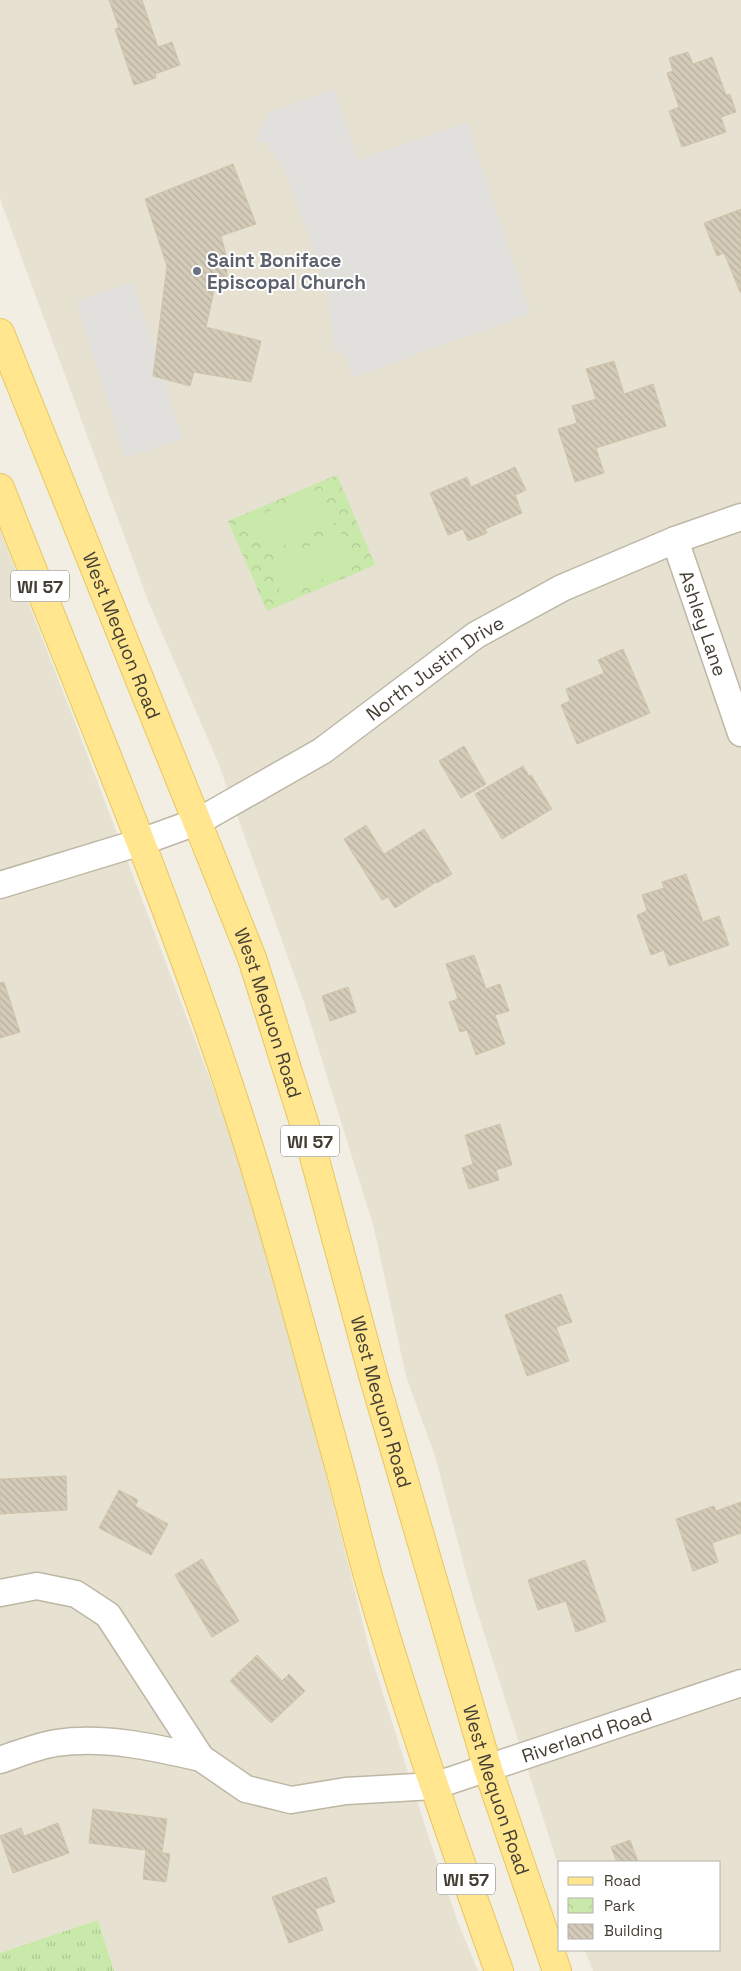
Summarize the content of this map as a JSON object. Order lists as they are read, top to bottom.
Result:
{
  "streets": {
    "main road": ["WI 57", "West Mequon Road"],
    "street": ["Ashley Lane", "North Justin Drive", "Riverland Road"]
  },
  "crossings": [
    ["WI 57", "North Justin Drive"],
    ["WI 57", "Riverland Road"],
    ["Ashley Lane", "North Justin Drive"],
    ["West Mequon Road", "North Justin Drive"],
    ["West Mequon Road", "Riverland Road"]
  ],
  "places": ["Saint Boniface Episcopal Church"],
  "legend": ["Road", "Park", "Building"]
}
